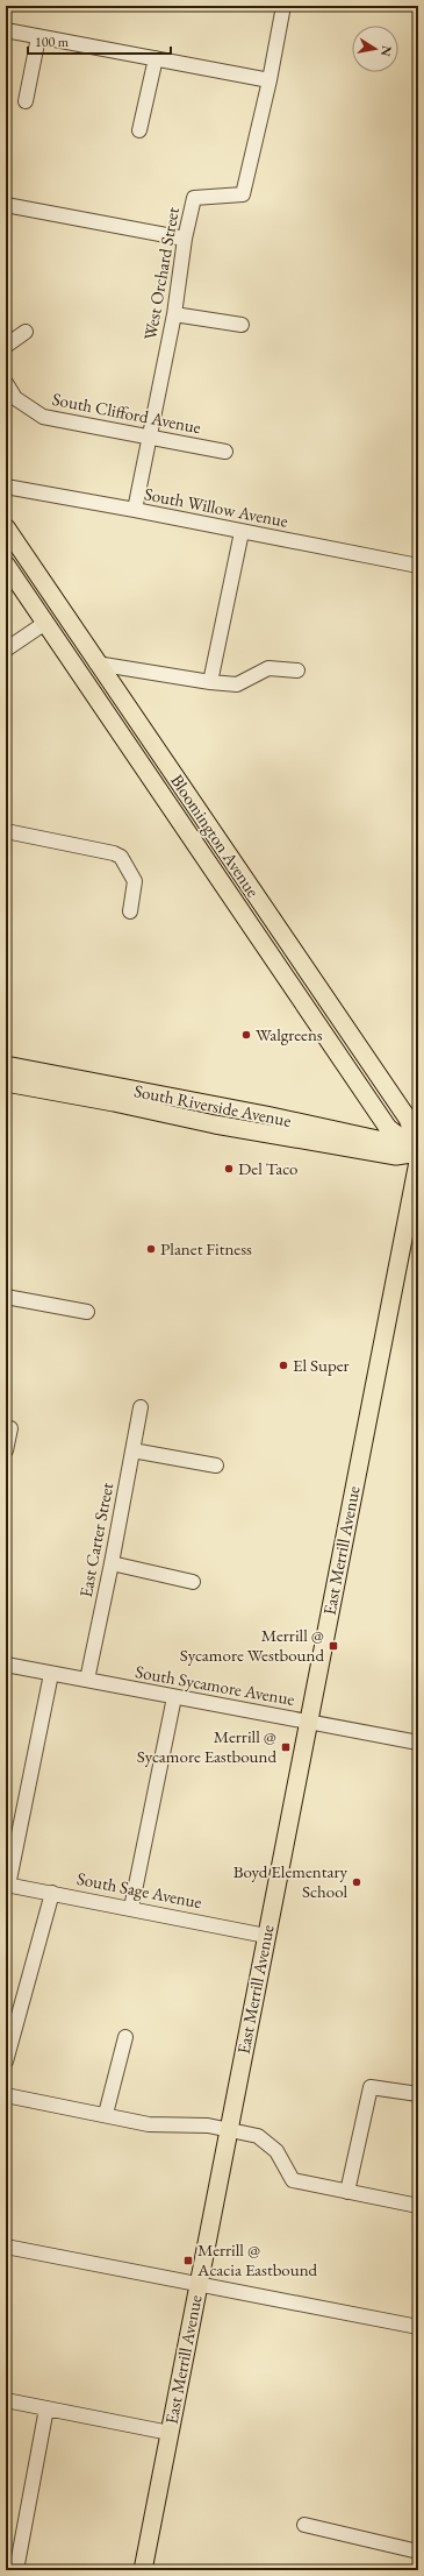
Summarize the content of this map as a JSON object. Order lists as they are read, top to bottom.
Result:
{
  "streets": {
    "main road": ["Bloomington Avenue", "South Riverside Avenue", "East Merrill Avenue"],
    "street": [
      "West Orchard Street",
      "South Clifford Avenue",
      "South Willow Avenue",
      "East Carter Street",
      "South Sycamore Avenue",
      "South Sage Avenue"
    ]
  },
  "crossings": [
    ["West Orchard Street", "South Clifford Avenue"],
    ["West Orchard Street", "South Willow Avenue"],
    ["Bloomington Avenue", "South Riverside Avenue"],
    ["East Carter Street", "South Sycamore Avenue"],
    ["East Merrill Avenue", "South Sycamore Avenue"],
    ["East Merrill Avenue", "South Sage Avenue"]
  ],
  "places": {
    "other": [
      "Walgreens",
      "Del Taco",
      "Planet Fitness",
      "El Super",
      "Boyd Elementary School"
    ],
    "transit": ["Merrill @ Sycamore Westbound", "Merrill @ Sycamore Eastbound", "Merrill @ Acacia Eastbound"]
  },
  "scale_bar": "100 m",
  "north": "right"
}
